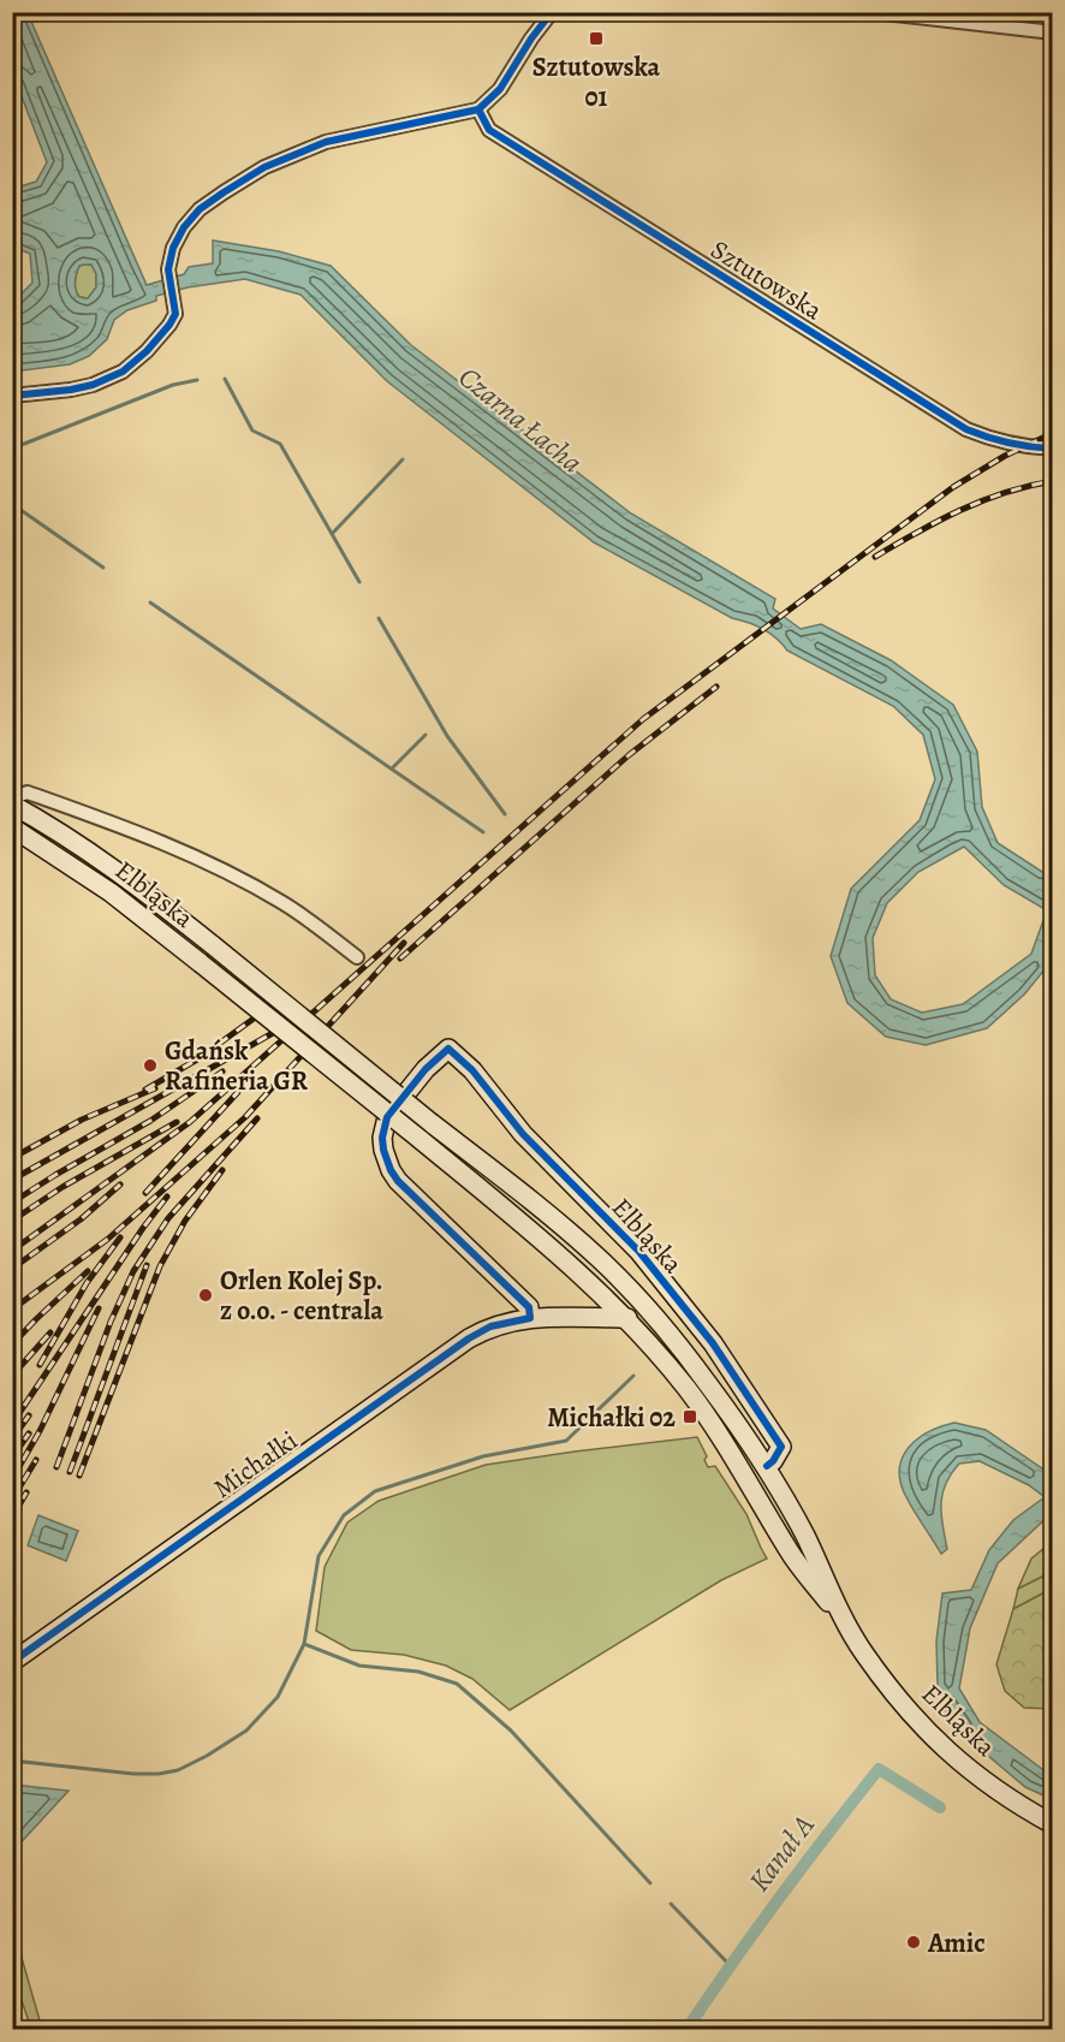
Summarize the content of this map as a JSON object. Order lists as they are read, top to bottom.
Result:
{
  "streets": {
    "main road": ["Elbląska", "Michałki"],
    "street": ["Sztutowska"]
  },
  "crossings": [
    ["Elbląska", "Michałki"]
  ],
  "water": ["Czarna Łacha", "Kanał A"],
  "places": {
    "transit": ["Sztutowska 01", "Michałki 02"],
    "other": ["Gdańsk Rafineria GR", "Orlen Kolej Sp. z o.o. - centrala", "Amic"]
  }
}
